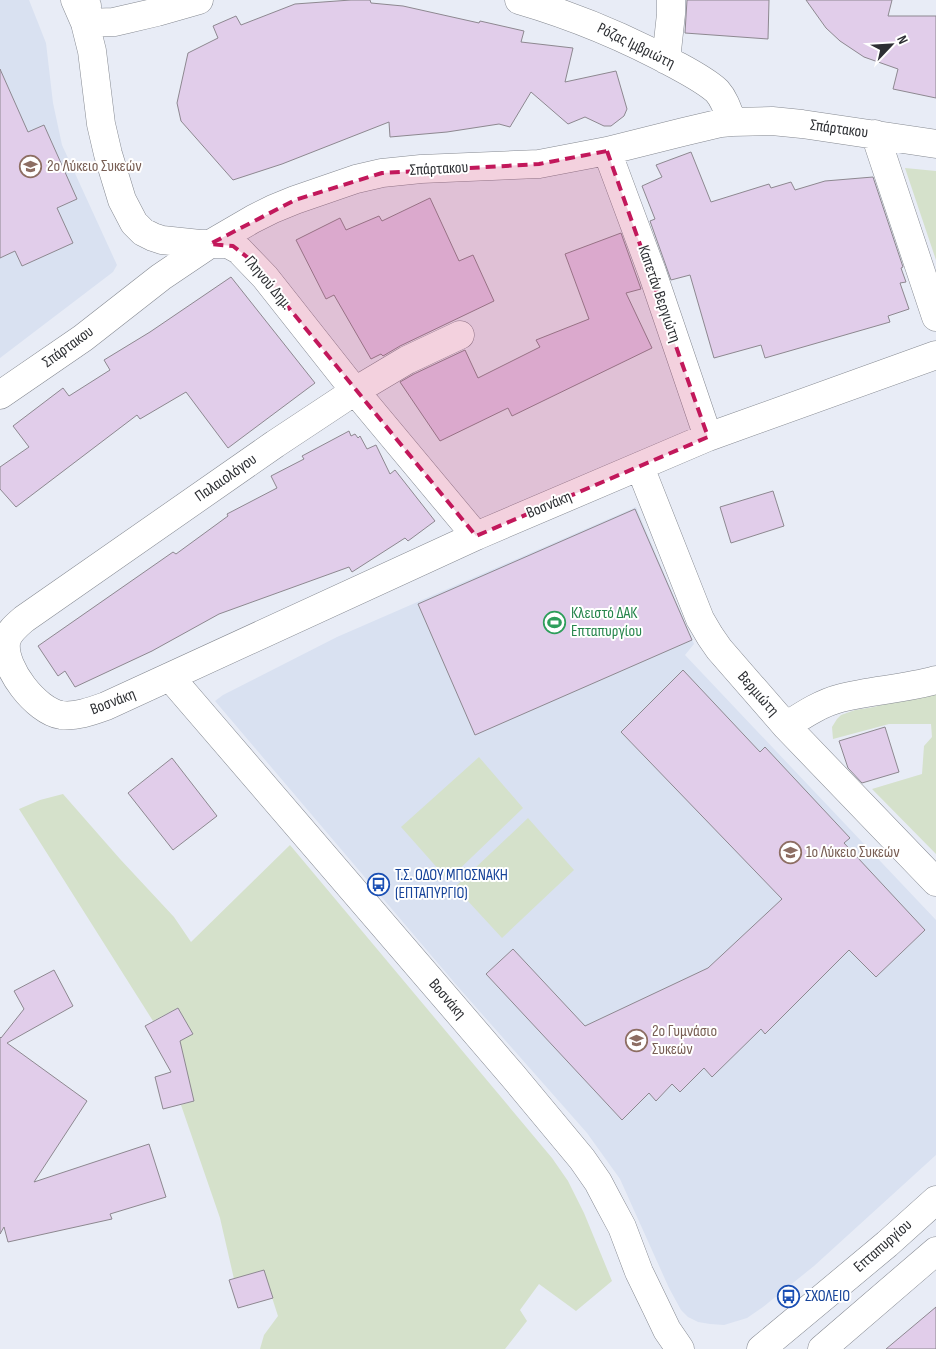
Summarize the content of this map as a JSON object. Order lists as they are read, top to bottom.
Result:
{
  "streets": {
    "street": [
      "Ρόζας Ιμβριώτη",
      "Σπάρτακου",
      "Γληνού Δημ.",
      "Καπετάν Βεργιώτη",
      "Παλαιολόγου",
      "Βοσνάκη",
      "Βερμιώτη",
      "Επταπυργίου"
    ]
  },
  "crossings": [
    ["Ρόζας Ιμβριώτη", "Σπάρτακου"],
    ["Σπάρτακου", "Γληνού Δημ."],
    ["Σπάρτακου", "Καπετάν Βεργιώτη"],
    ["Γληνού Δημ.", "Παλαιολόγου"],
    ["Γληνού Δημ.", "Βοσνάκη"],
    ["Καπετάν Βεργιώτη", "Βοσνάκη"],
    ["Παλαιολόγου", "Βοσνάκη"],
    ["Βοσνάκη", "Βερμιώτη"]
  ],
  "places": {
    "school or university": ["2ο Λύκειο Συκεών", "1ο Λύκειο Συκεών", "2ο Γυμνάσιο Συκεών"],
    "sports": ["Κλειστό ΔΑΚ Επταπυργίου"],
    "bus stop": ["Τ.Σ. ΟΔΟΥ ΜΠΟΣΝΑΚΗ (ΕΠΤΑΠΥΡΓΙΟ)", "ΣΧΟΛΕΙΟ"]
  },
  "north": "top right"
}
